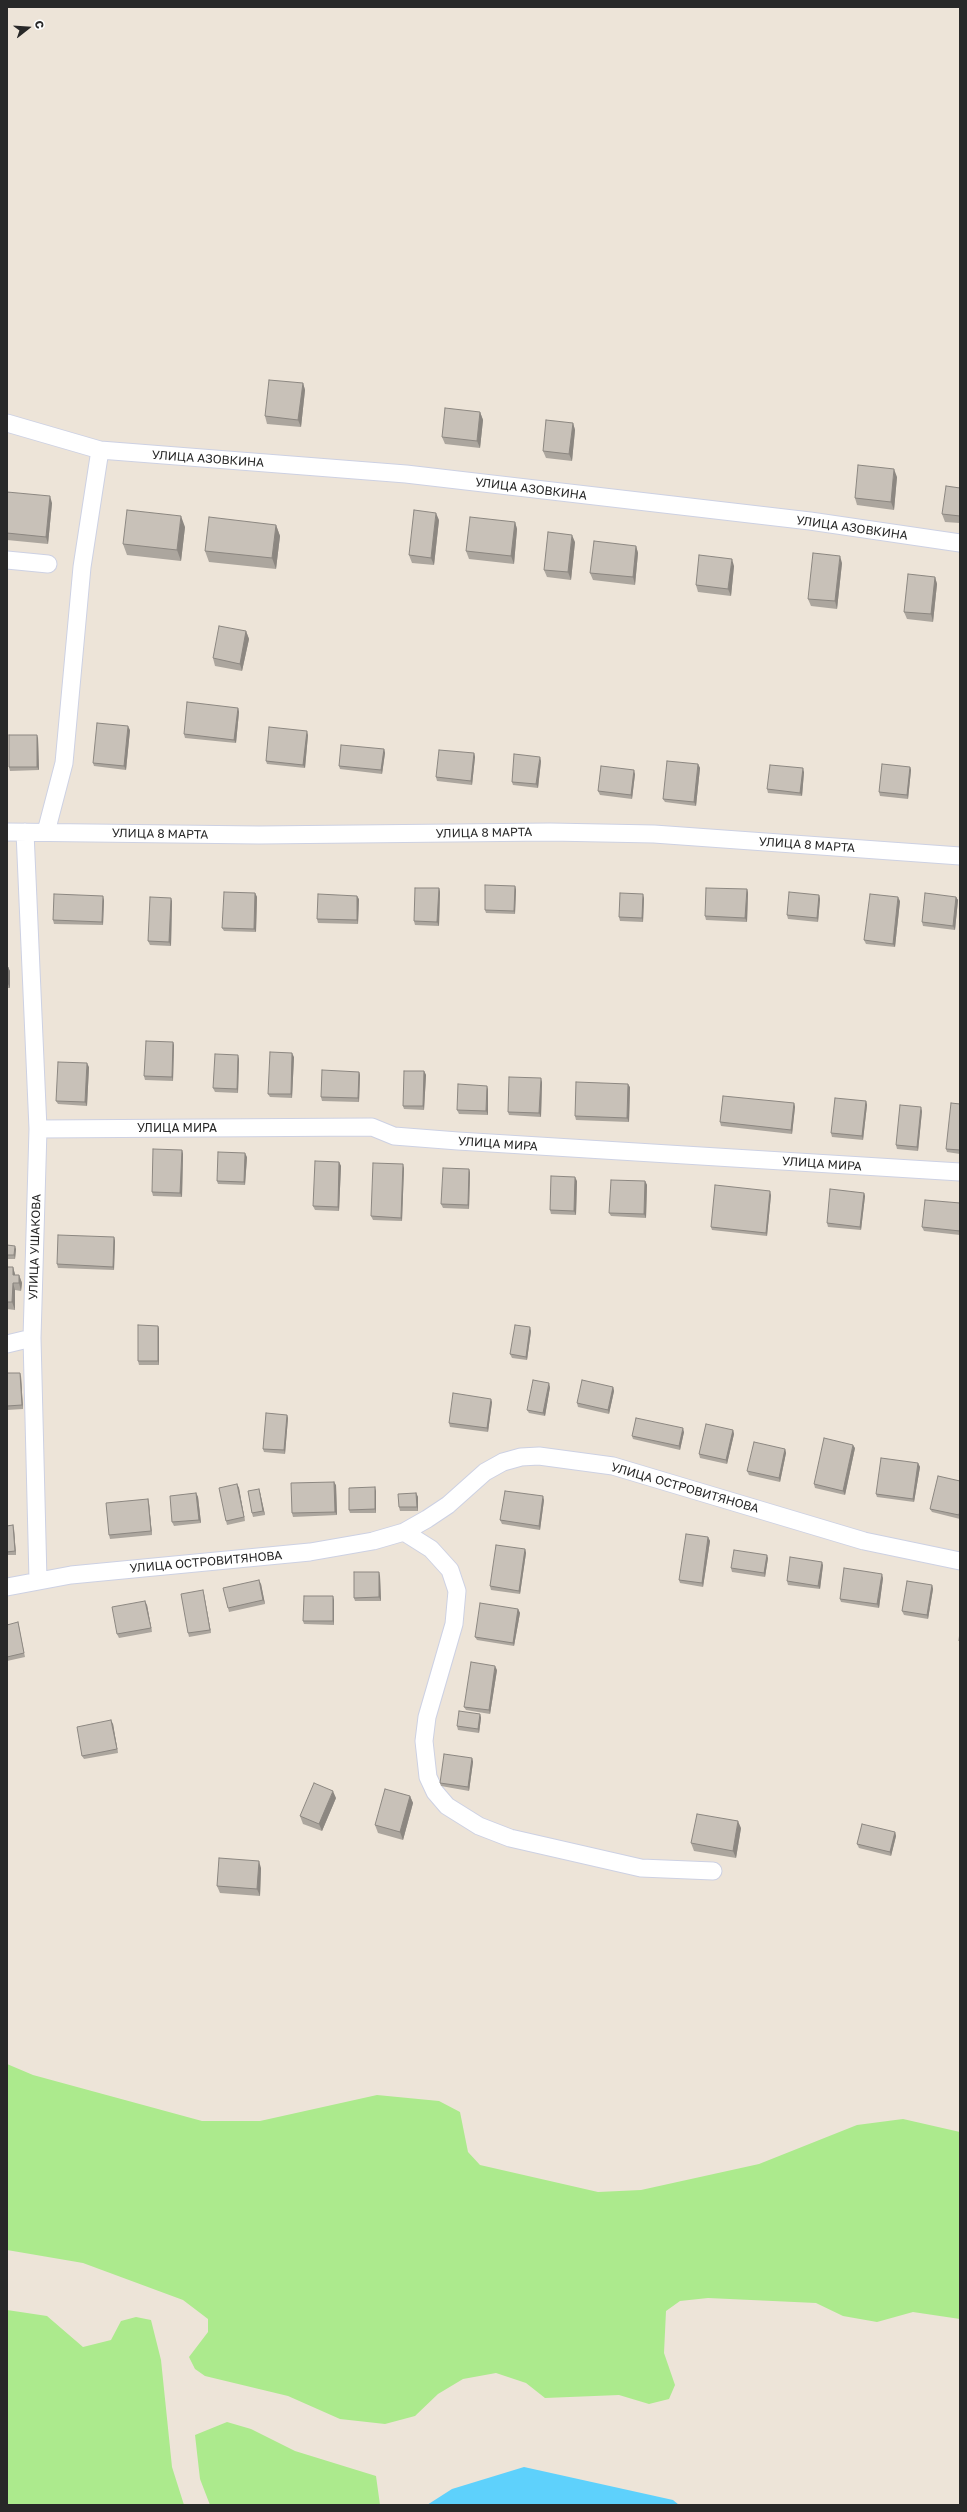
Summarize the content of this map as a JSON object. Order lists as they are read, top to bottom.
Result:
{
  "streets": {
    "street": [
      "УЛИЦА АЗОВКИНА",
      "УЛИЦА 8 МАРТА",
      "УЛИЦА МИРА",
      "УЛИЦА УШАКОВА",
      "УЛИЦА ОСТРОВИТЯНОВА"
    ]
  },
  "crossings": [
    ["УЛИЦА 8 МАРТА", "УЛИЦА УШАКОВА"],
    ["УЛИЦА МИРА", "УЛИЦА УШАКОВА"],
    ["УЛИЦА УШАКОВА", "УЛИЦА ОСТРОВИТЯНОВА"]
  ],
  "north": "right"
}
